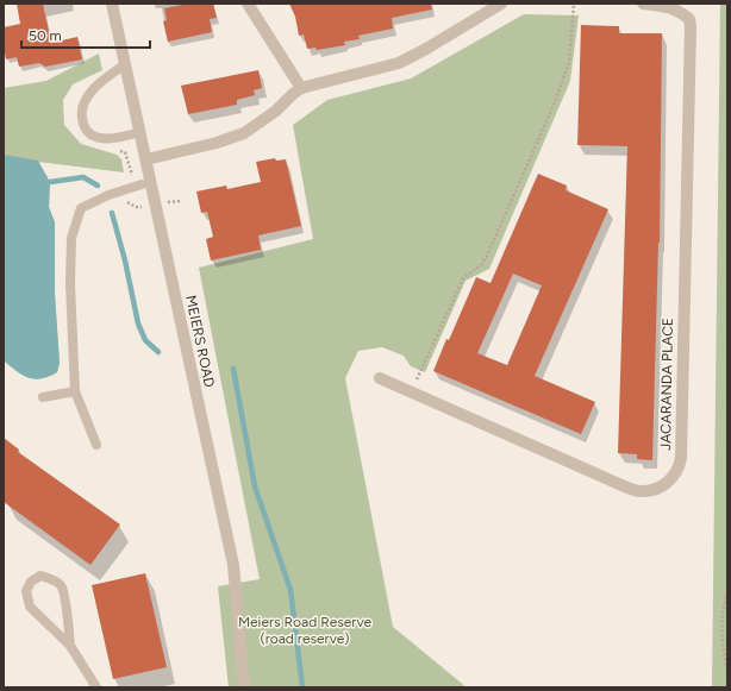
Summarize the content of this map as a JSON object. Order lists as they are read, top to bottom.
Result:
{
  "streets": {
    "street": ["MEIERS ROAD", "JACARANDA PLACE"]
  },
  "parks": ["Meiers Road Reserve (road reserve)"],
  "scale_bar": "50 m"
}
